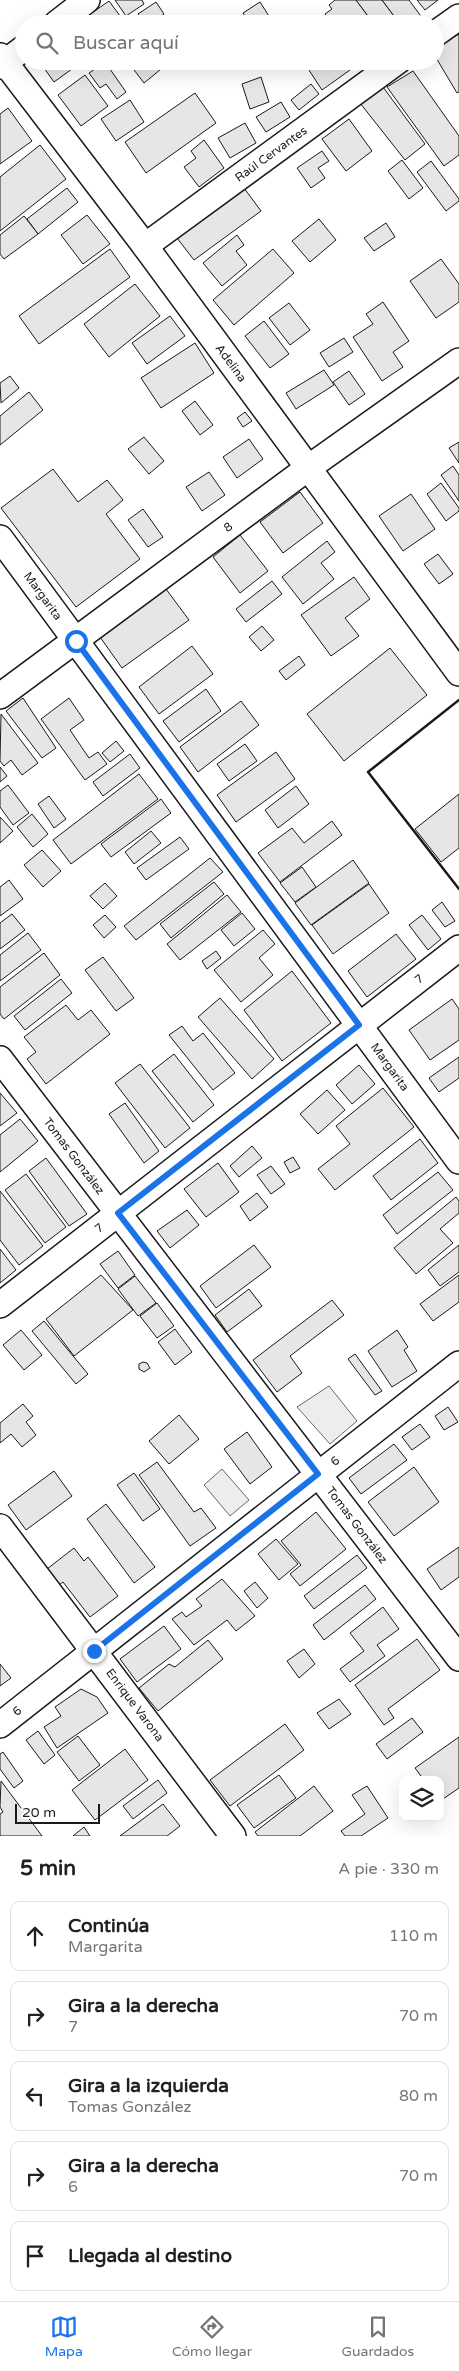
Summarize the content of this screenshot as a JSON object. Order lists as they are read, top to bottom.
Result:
{
  "streets": {
    "street": [
      "Raúl Cervantes",
      "Adelina",
      "8",
      "Margarita",
      "7",
      "Tomas González",
      "6",
      "Enrique Varona"
    ]
  },
  "crossings": [
    ["Raúl Cervantes", "Adelina"],
    ["Adelina", "8"],
    ["8", "Margarita"],
    ["Margarita", "7"],
    ["7", "Tomas González"],
    ["Tomas González", "6"],
    ["6", "Enrique Varona"]
  ],
  "scale_bar": "20 m",
  "page": {
    "search": "Buscar aquí",
    "scale": "20 m",
    "heading": ["5 min", "A pie · 330 m"],
    "list": [
      ["Continúa", "Margarita", "110 m"],
      ["Gira a la derecha", "7", "70 m"],
      ["Gira a la izquierda", "Tomas González", "80 m"],
      ["Gira a la derecha", "6", "70 m"],
      "Llegada al destino"
    ],
    "nav": ["Mapa", "Cómo llegar", "Guardados"]
  }
}
